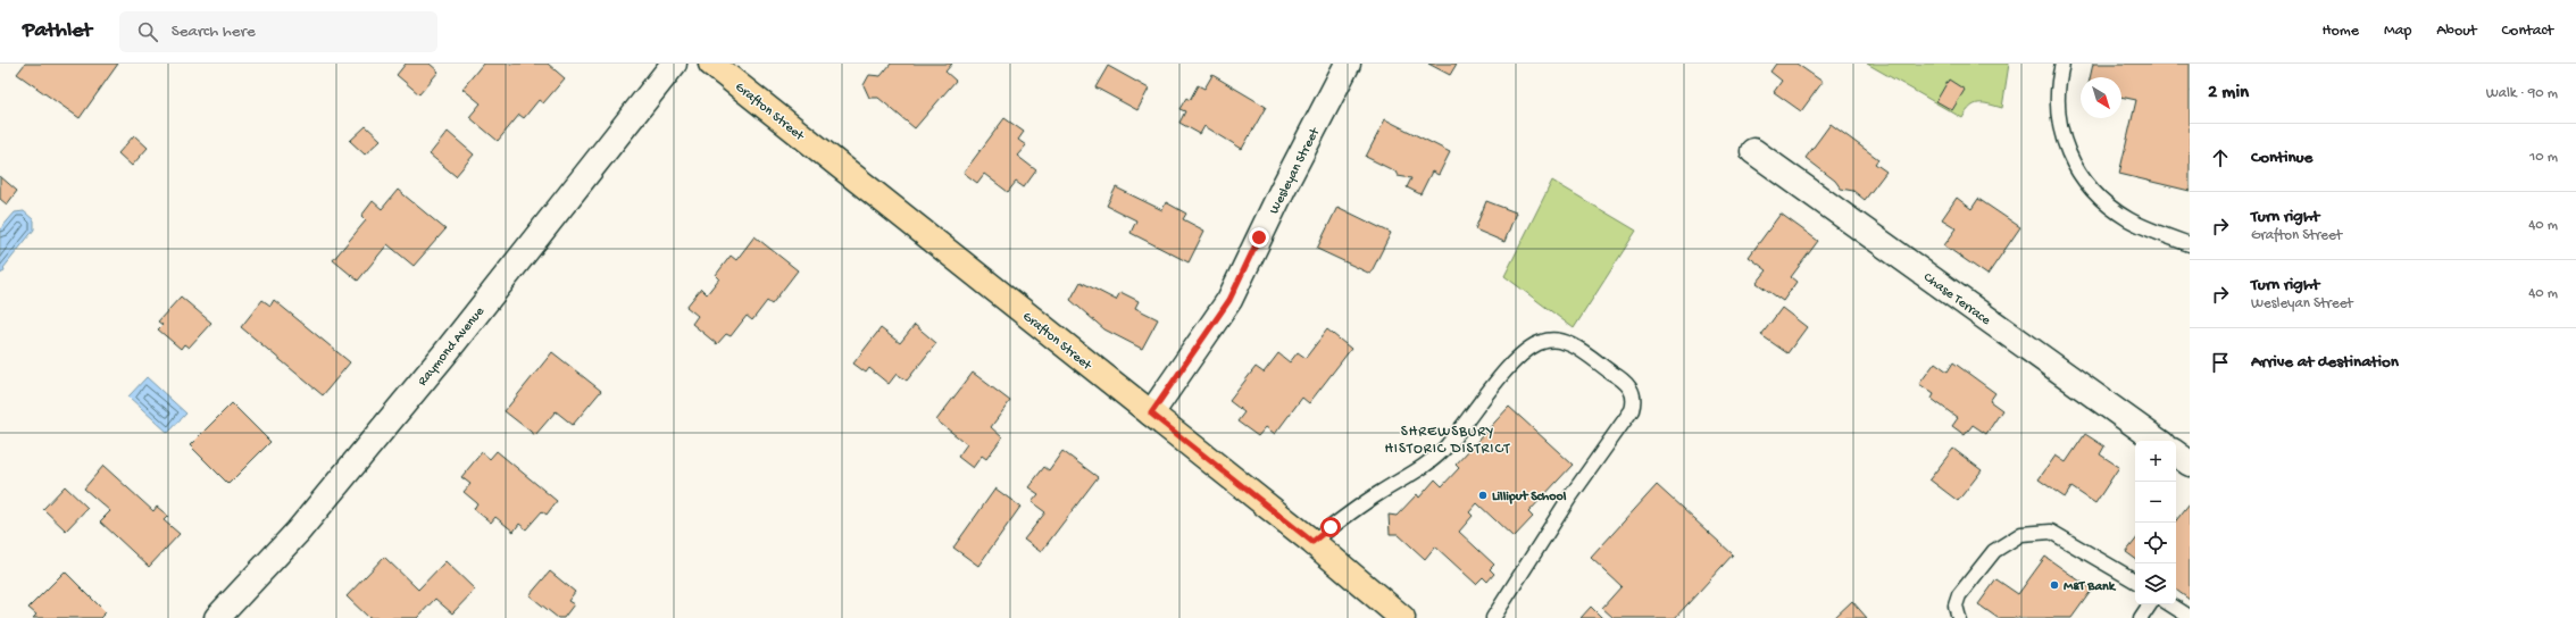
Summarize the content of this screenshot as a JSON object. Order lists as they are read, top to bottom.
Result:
{
  "streets": {
    "main road": ["Grafton Street"],
    "street": ["Wesleyan Street", "Chase Terrace", "Raymond Avenue"]
  },
  "crossings": [
    ["Grafton Street", "Wesleyan Street"]
  ],
  "districts": ["SHREWSBURY HISTORIC DISTRICT"],
  "places": ["Lilliput School", "M&T Bank"],
  "north": "bottom right",
  "page": {
    "header": "Pathlet",
    "search": "Search here",
    "nav": [
      "Home",
      "Map",
      "About",
      "Contact"
    ],
    "heading": ["2 min", "Walk · 90 m"],
    "list": [
      ["Continue", "10 m"],
      ["Turn right", "Grafton Street", "40 m"],
      ["Turn right", "Wesleyan Street", "40 m"],
      "Arrive at destination"
    ],
    "map_buttons": ["+", "−"]
  }
}
